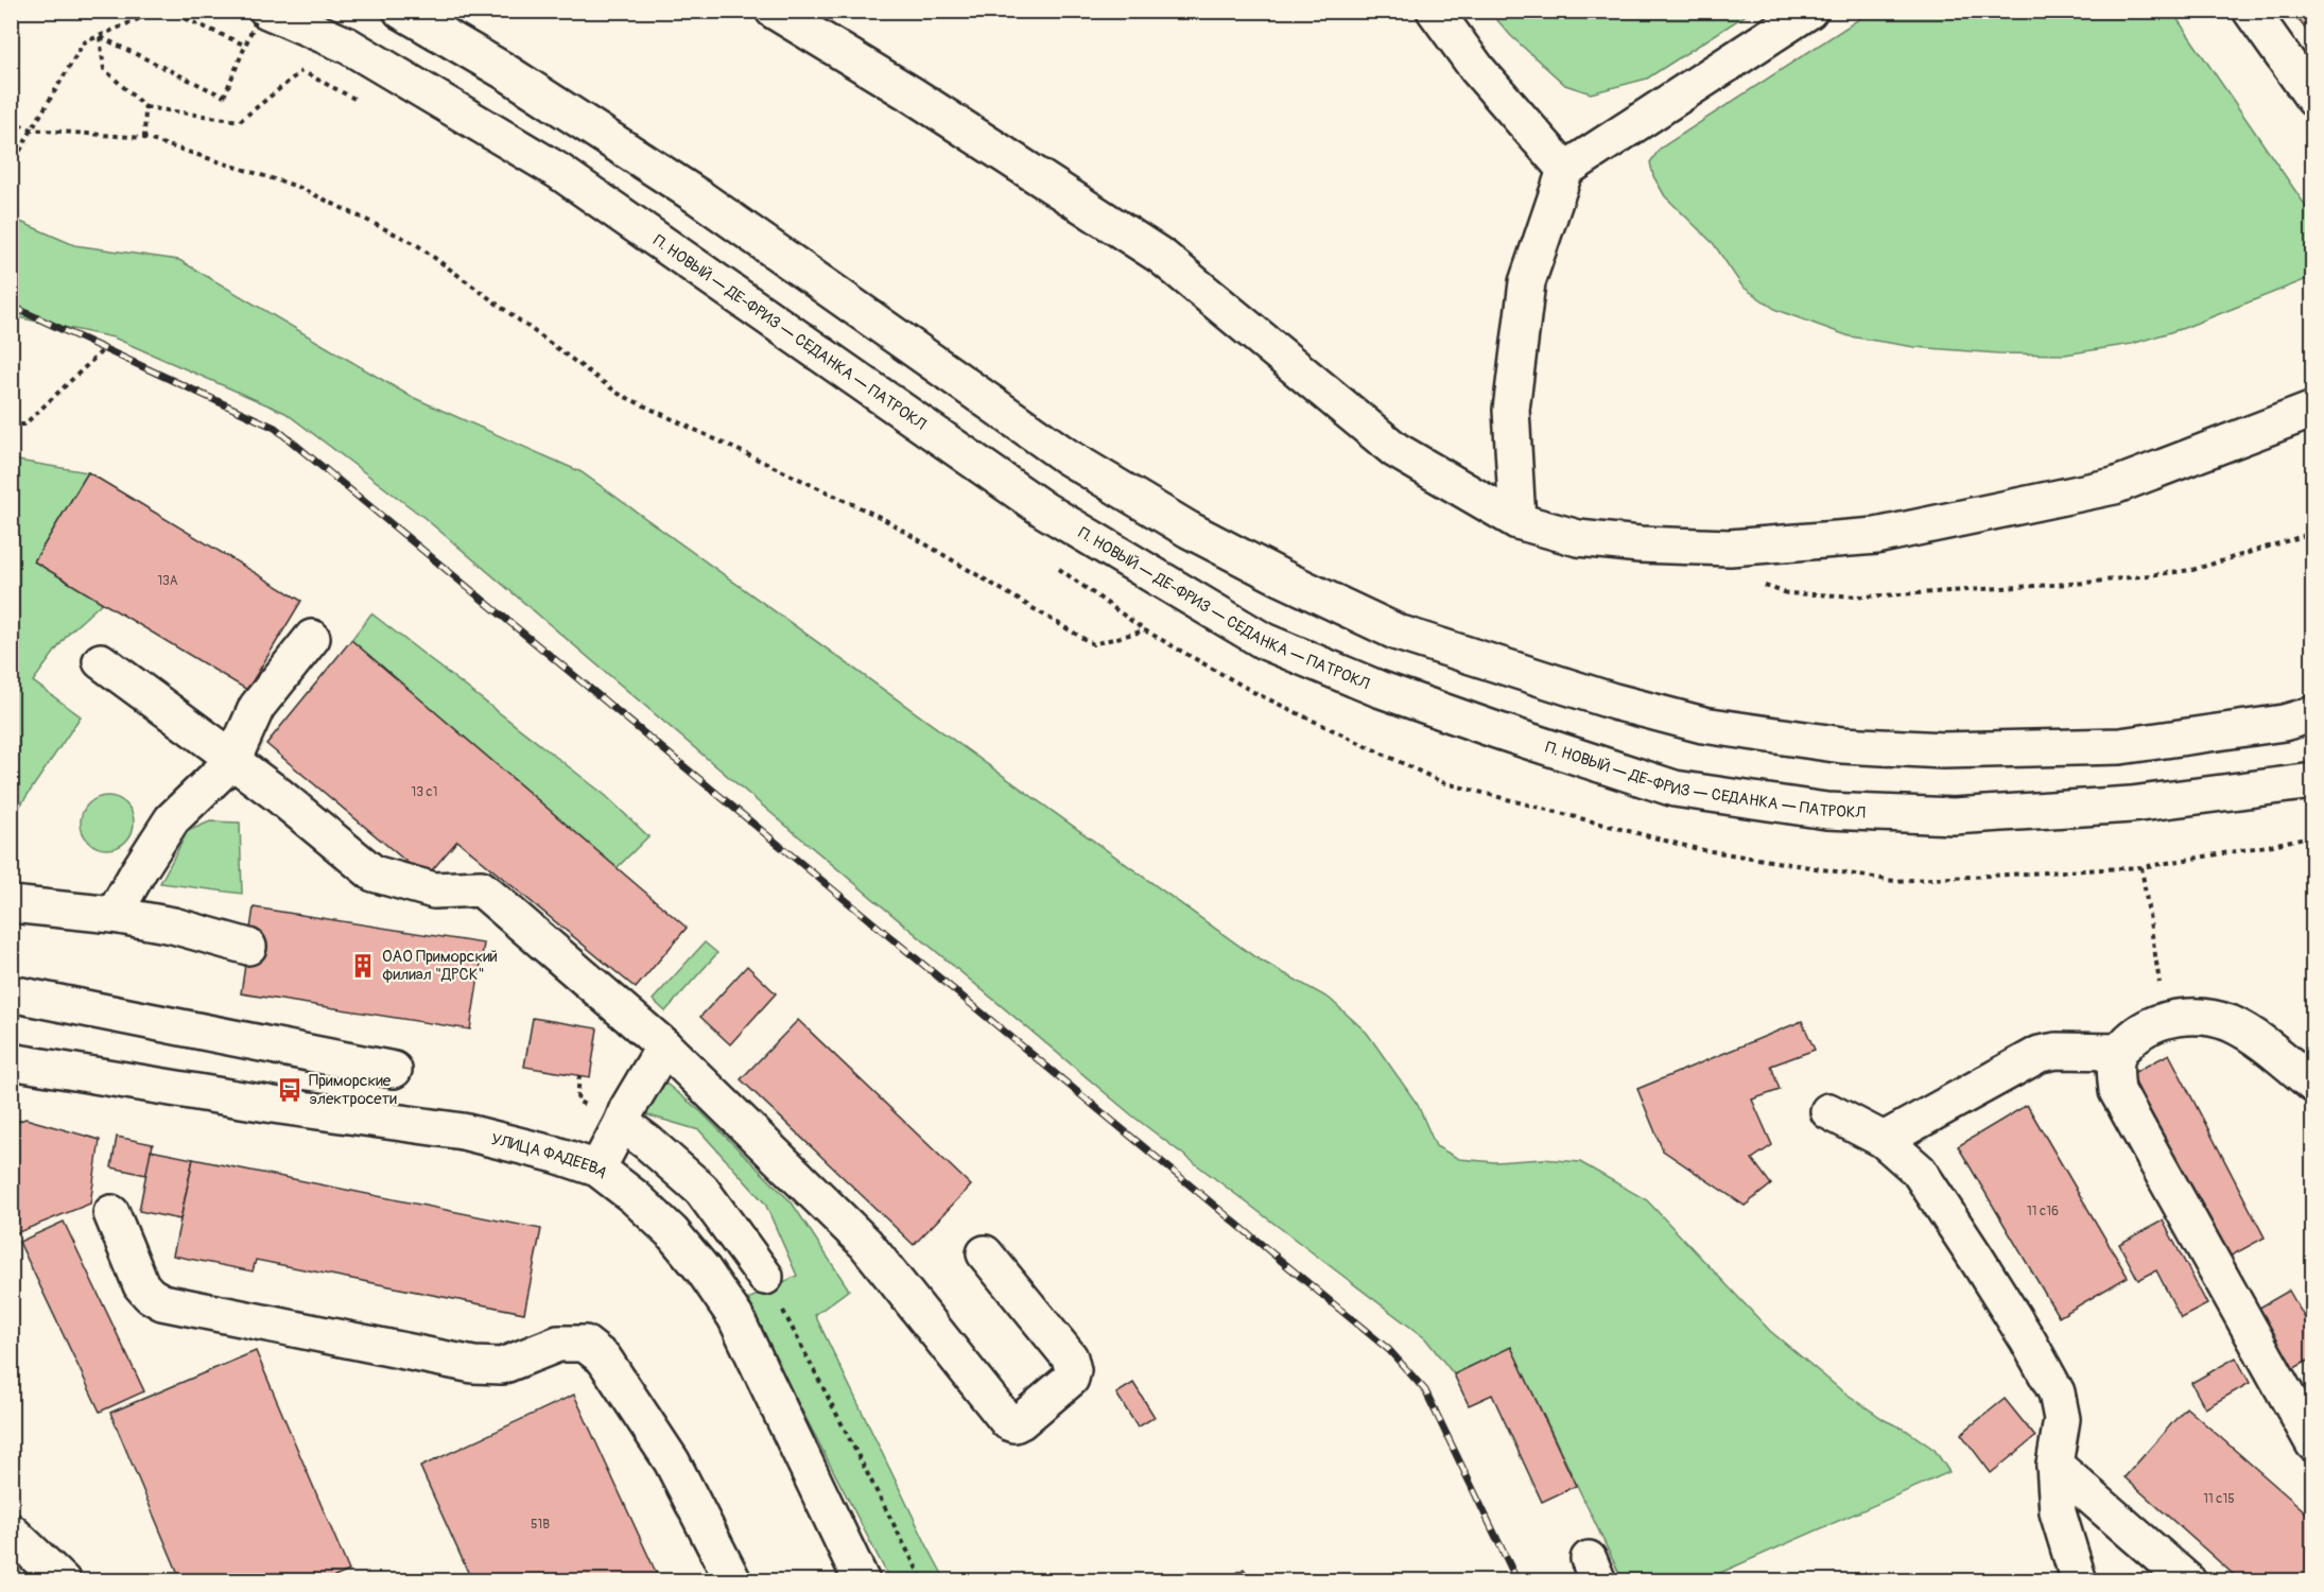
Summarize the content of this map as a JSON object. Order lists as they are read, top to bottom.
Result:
{
  "streets": {
    "main road": ["П. НОВЫЙ — ДЕ-ФРИЗ — СЕДАНКА — ПАТРОКЛ", "УЛИЦА ФАДЕЕВА"]
  },
  "places": {
    "building": ["ОАО Приморский филиал \"ДРСК\""],
    "bus stop": ["Приморские электросети"]
  },
  "house_numbers": [
    "13А",
    "13 с1",
    "11 с16",
    "11 с15",
    "51В"
  ]
}
